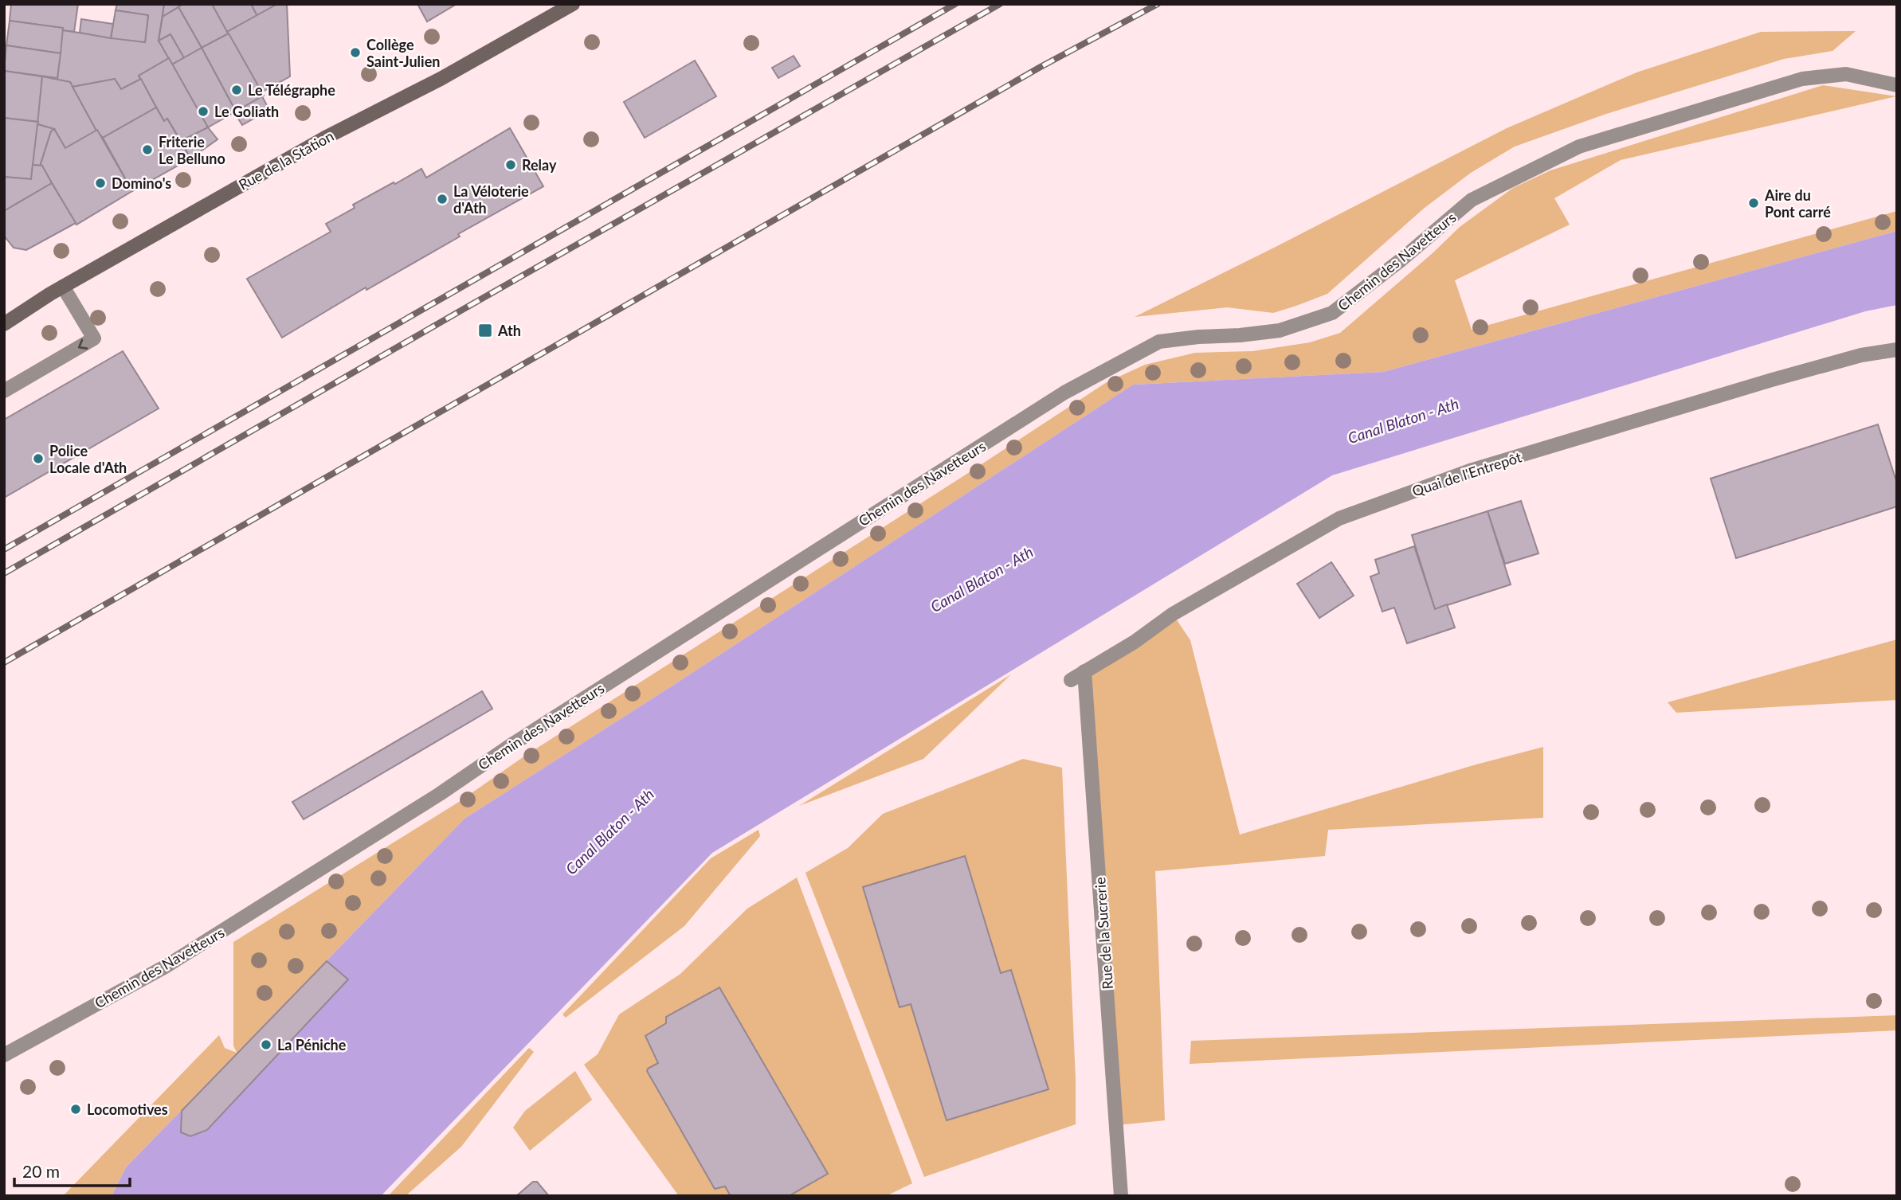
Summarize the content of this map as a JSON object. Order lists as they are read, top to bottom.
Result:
{
  "streets": {
    "street": [
      "Rue de la Station",
      "Chemin des Navetteurs",
      "Quai de l'Entrepôt",
      "Rue de la Sucrerie"
    ]
  },
  "crossings": [
    ["Quai de l'Entrepôt", "Rue de la Sucrerie"]
  ],
  "water": ["Canal Blaton - Ath"],
  "places": {
    "other": [
      "Collège Saint-Julien",
      "Le Télégraphe",
      "Le Goliath",
      "Friterie Le Belluno",
      "Relay",
      "Domino's",
      "La Véloterie d'Ath",
      "Aire du Pont carré",
      "Police Locale d'Ath",
      "La Péniche",
      "Locomotives"
    ],
    "transit": ["Ath"]
  },
  "scale_bar": "20 m"
}
